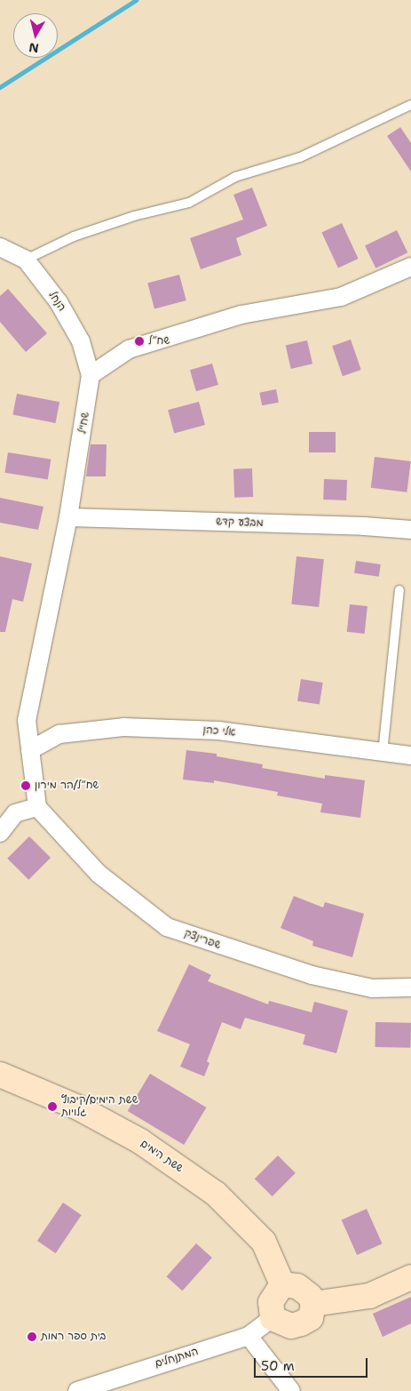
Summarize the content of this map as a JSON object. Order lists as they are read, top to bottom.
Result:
{
  "streets": {
    "street": [
      "הנחל",
      "שח\"ל",
      "מבצע קדש",
      "אלי כהן",
      "שפרינצק",
      "ששת הימים",
      "המתנחלים"
    ]
  },
  "crossings": [
    ["הנחל", "שח\"ל"],
    ["שח\"ל", "מבצע קדש"],
    ["שח\"ל", "אלי כהן"],
    ["שח\"ל", "שפרינצק"],
    ["ששת הימים", "המתנחלים"]
  ],
  "places": [
    "שח״ל",
    "שח״ל/הר מירון",
    "ששת הימים/קיבוץ גלויות",
    "בית ספר רמות"
  ],
  "scale_bar": "50 m",
  "north": "bottom"
}
